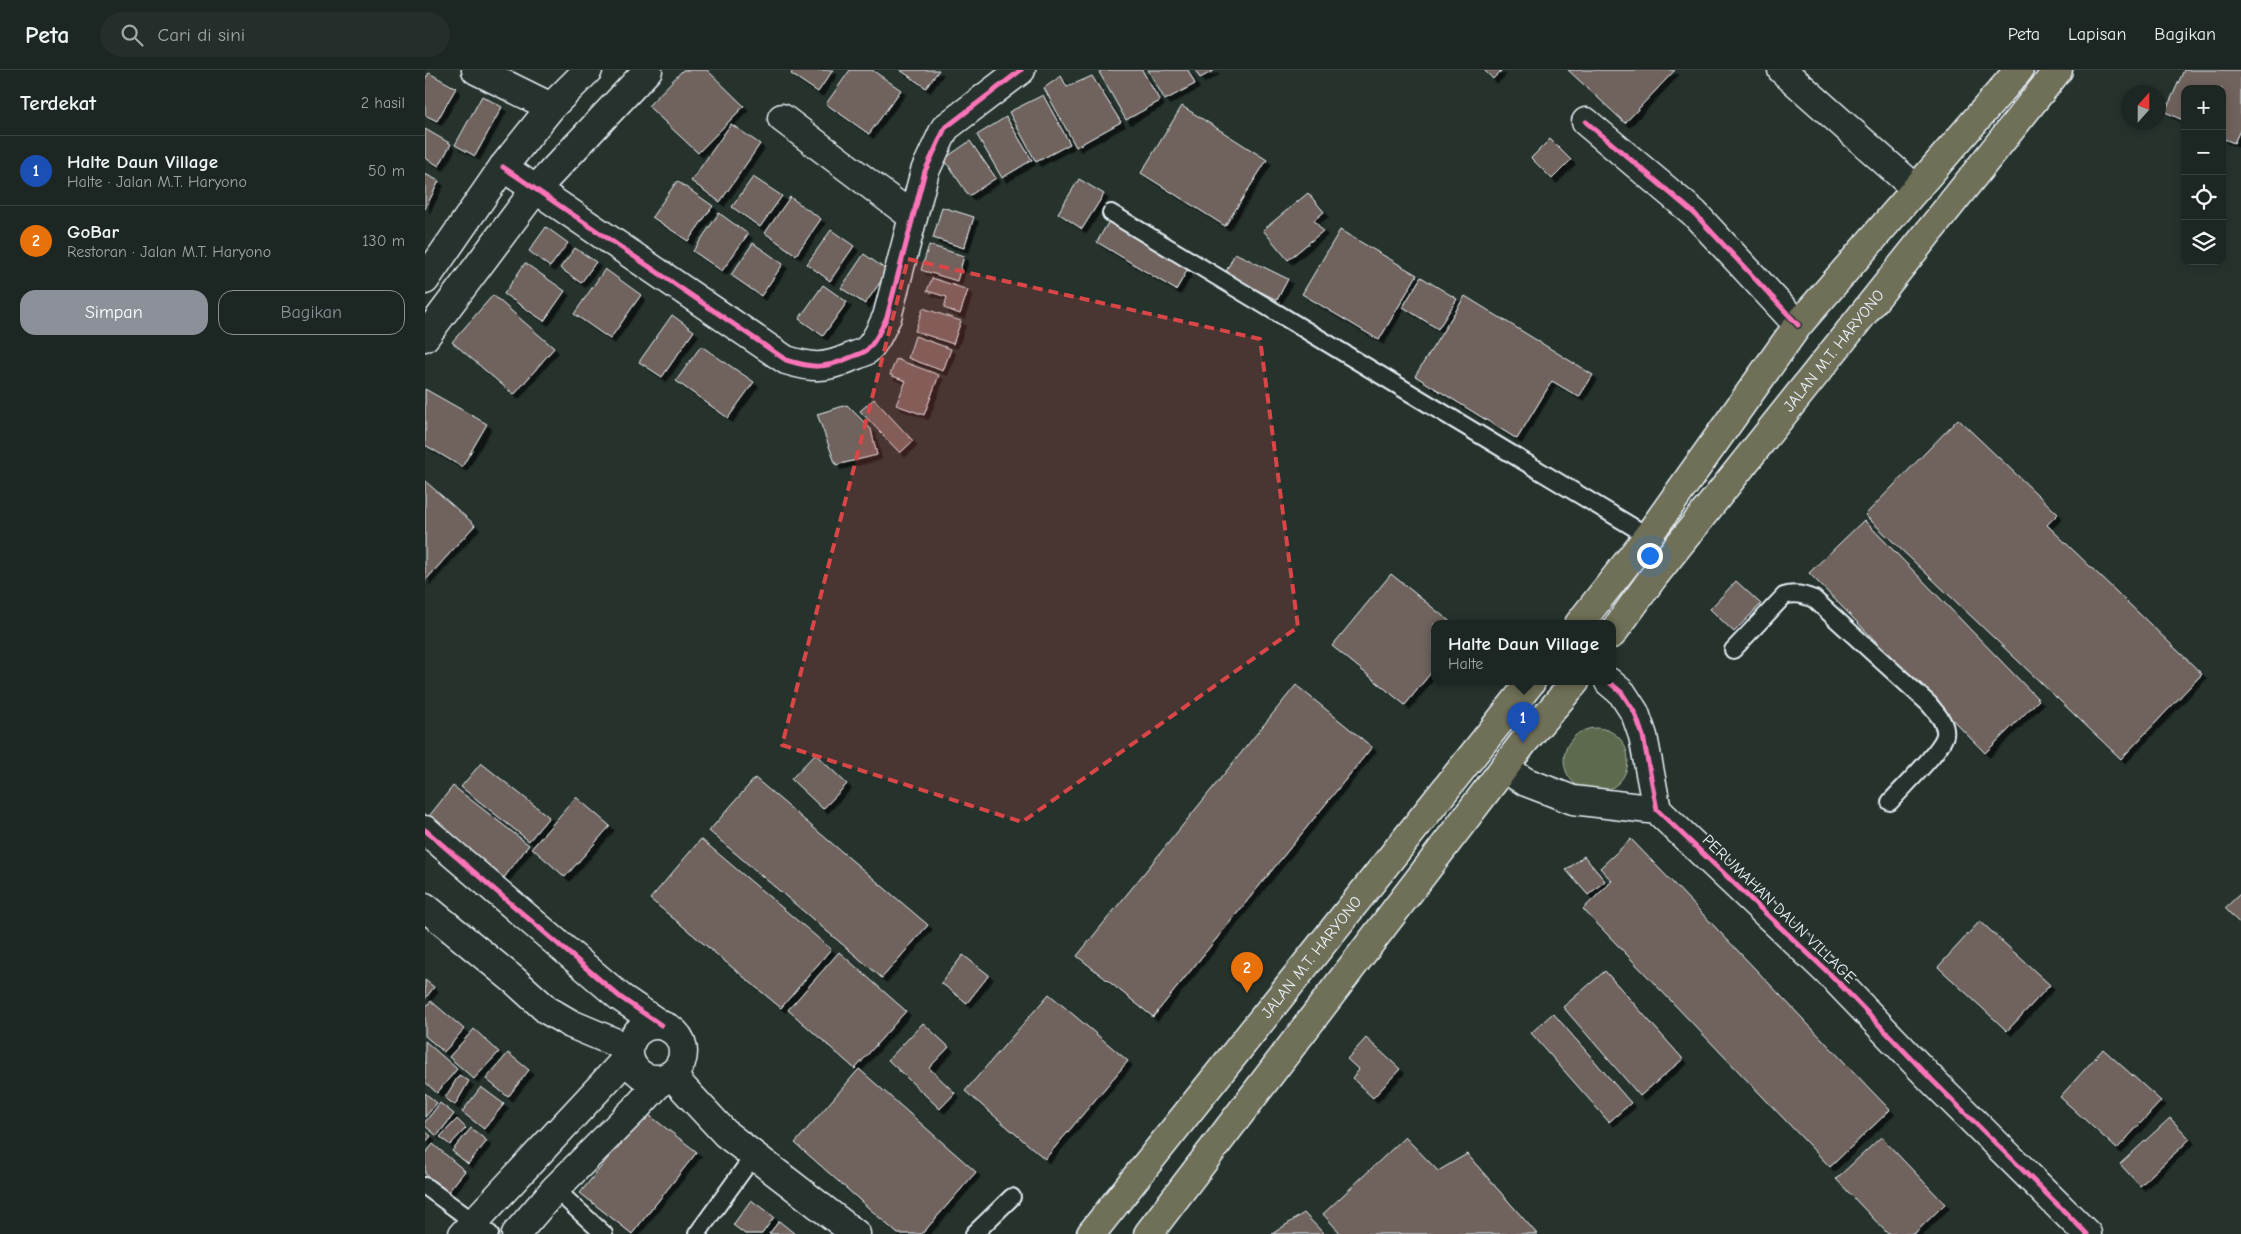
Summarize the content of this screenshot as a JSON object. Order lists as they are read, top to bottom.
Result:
{
  "streets": {
    "main road": ["JALAN M.T. HARYONO"],
    "street": ["PERUMAHAN DAUN VILLAGE"]
  },
  "north": "top",
  "page": {
    "header": "Peta",
    "search": "Cari di sini",
    "nav": ["Peta", "Lapisan", "Bagikan"],
    "heading": ["Terdekat", "2 hasil"],
    "map_buttons": ["+", "−"],
    "list": [
      {
        "mark": "1",
        "name": "Halte Daun Village",
        "note": "Halte · Jalan M.T. Haryono",
        "value": "50 m"
      },
      {
        "mark": "2",
        "name": "GoBar",
        "note": "Restoran · Jalan M.T. Haryono",
        "value": "130 m"
      }
    ],
    "buttons": ["Simpan", "Bagikan"],
    "popup": ["Halte Daun Village", "Halte"],
    "pins": ["1", "2"]
  }
}
